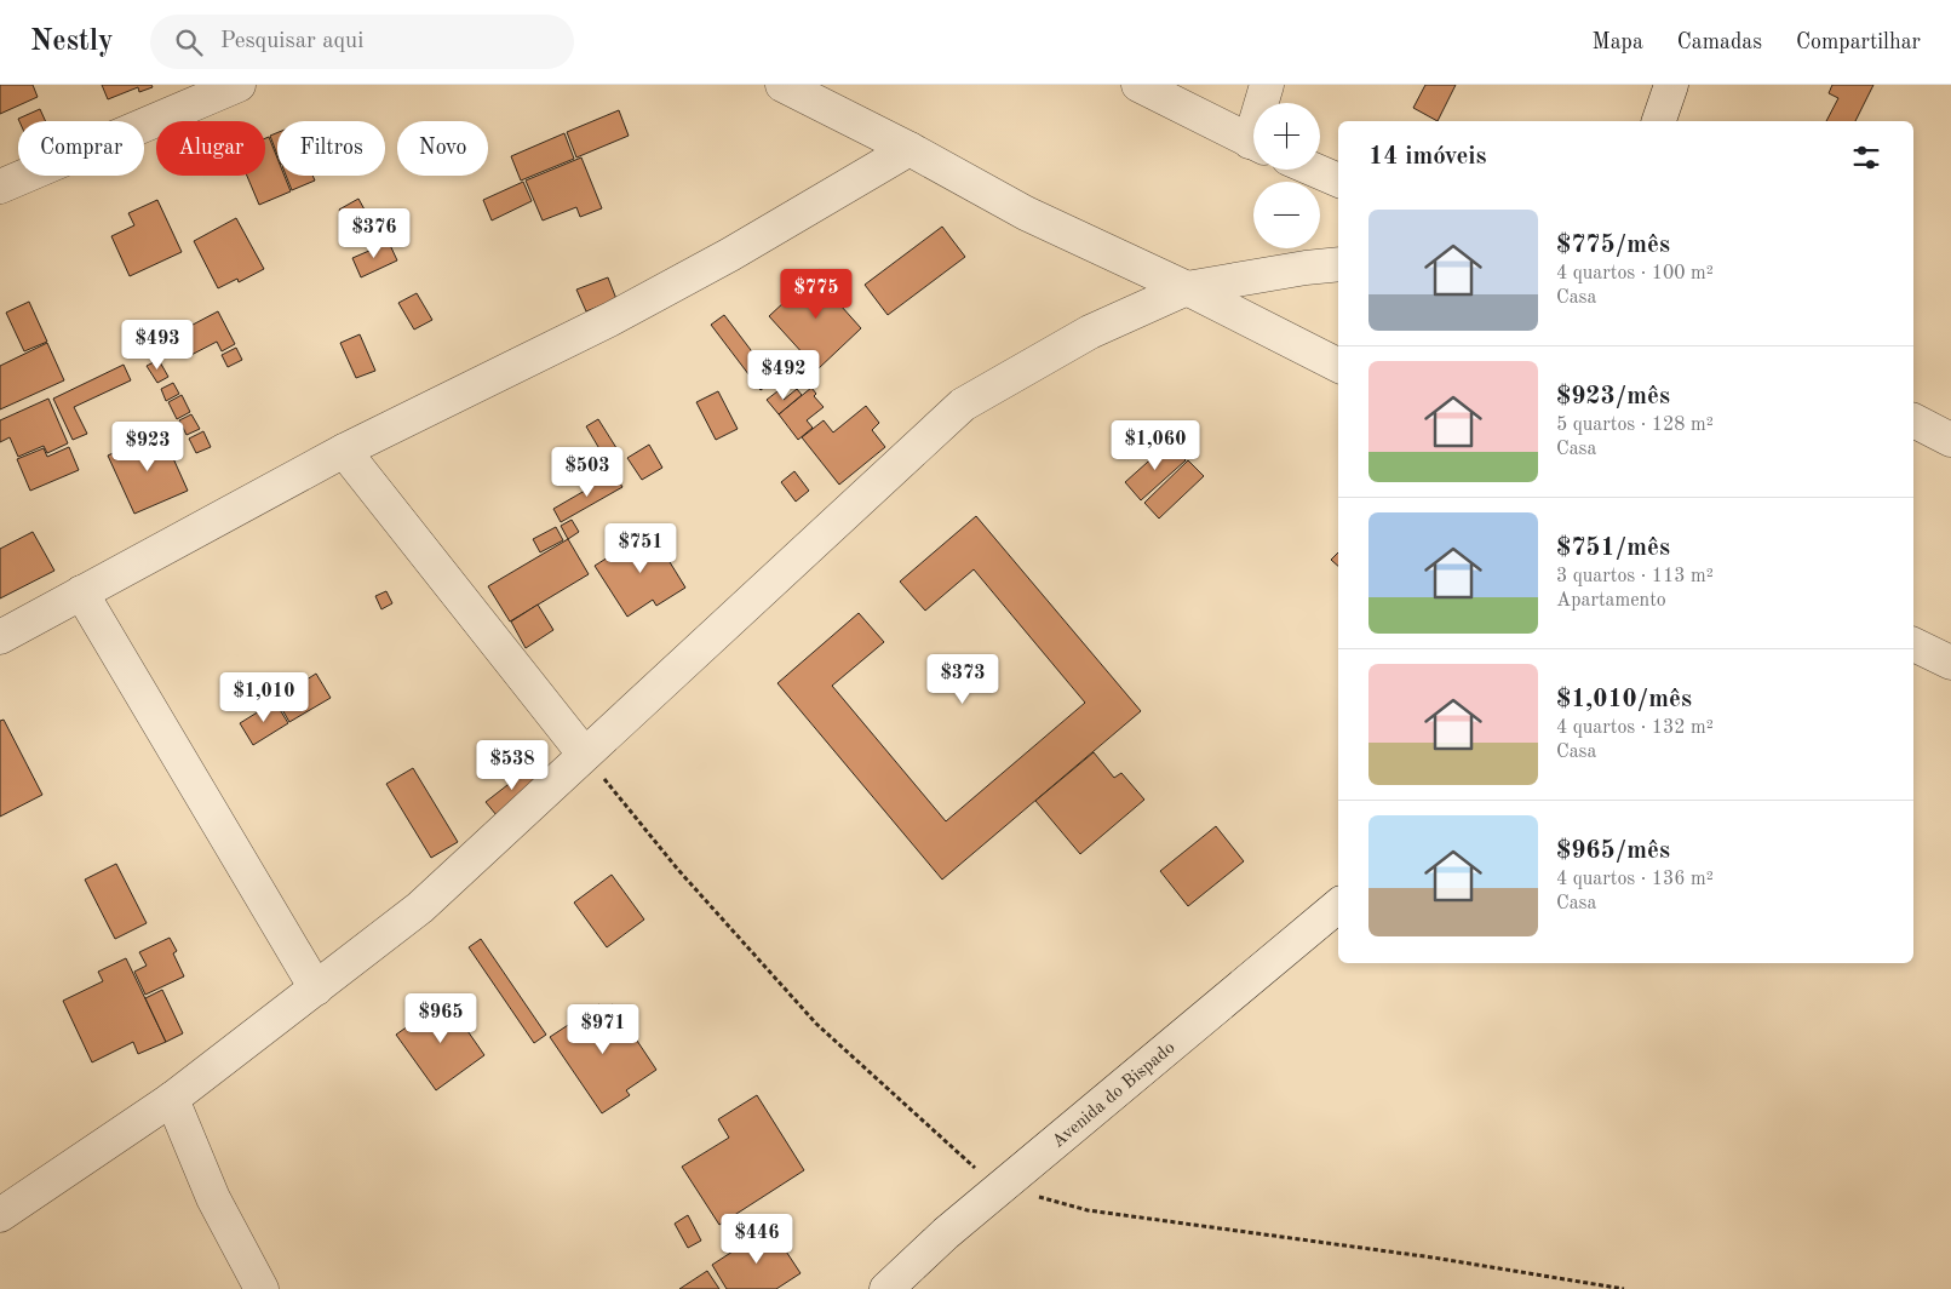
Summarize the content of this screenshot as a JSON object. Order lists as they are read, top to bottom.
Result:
{
  "streets": {
    "street": ["Avenida do Bispado"]
  },
  "page": {
    "header": "Nestly",
    "search": "Pesquisar aqui",
    "nav": ["Mapa", "Camadas", "Compartilhar"],
    "map_buttons": ["+", "−"],
    "chip": [
      "Comprar",
      "Alugar",
      "Filtros",
      "Novo"
    ],
    "heading": "14 imóveis",
    "list": [
      {
        "name": "$775/mês",
        "note": "4 quartos · 100 m² · Casa"
      },
      {
        "name": "$923/mês",
        "note": "5 quartos · 128 m² · Casa"
      },
      {
        "name": "$751/mês",
        "note": "3 quartos · 113 m² · Apartamento"
      },
      {
        "name": "$1,010/mês",
        "note": "4 quartos · 132 m² · Casa"
      },
      {
        "name": "$965/mês",
        "note": "4 quartos · 136 m² · Casa"
      }
    ],
    "price": [
      "$376",
      "$775",
      "$493",
      "$492",
      "$1,060",
      "$923",
      "$503",
      "$751",
      "$373",
      "$1,010",
      "$538",
      "$965",
      "$971",
      "$446"
    ]
  }
}
